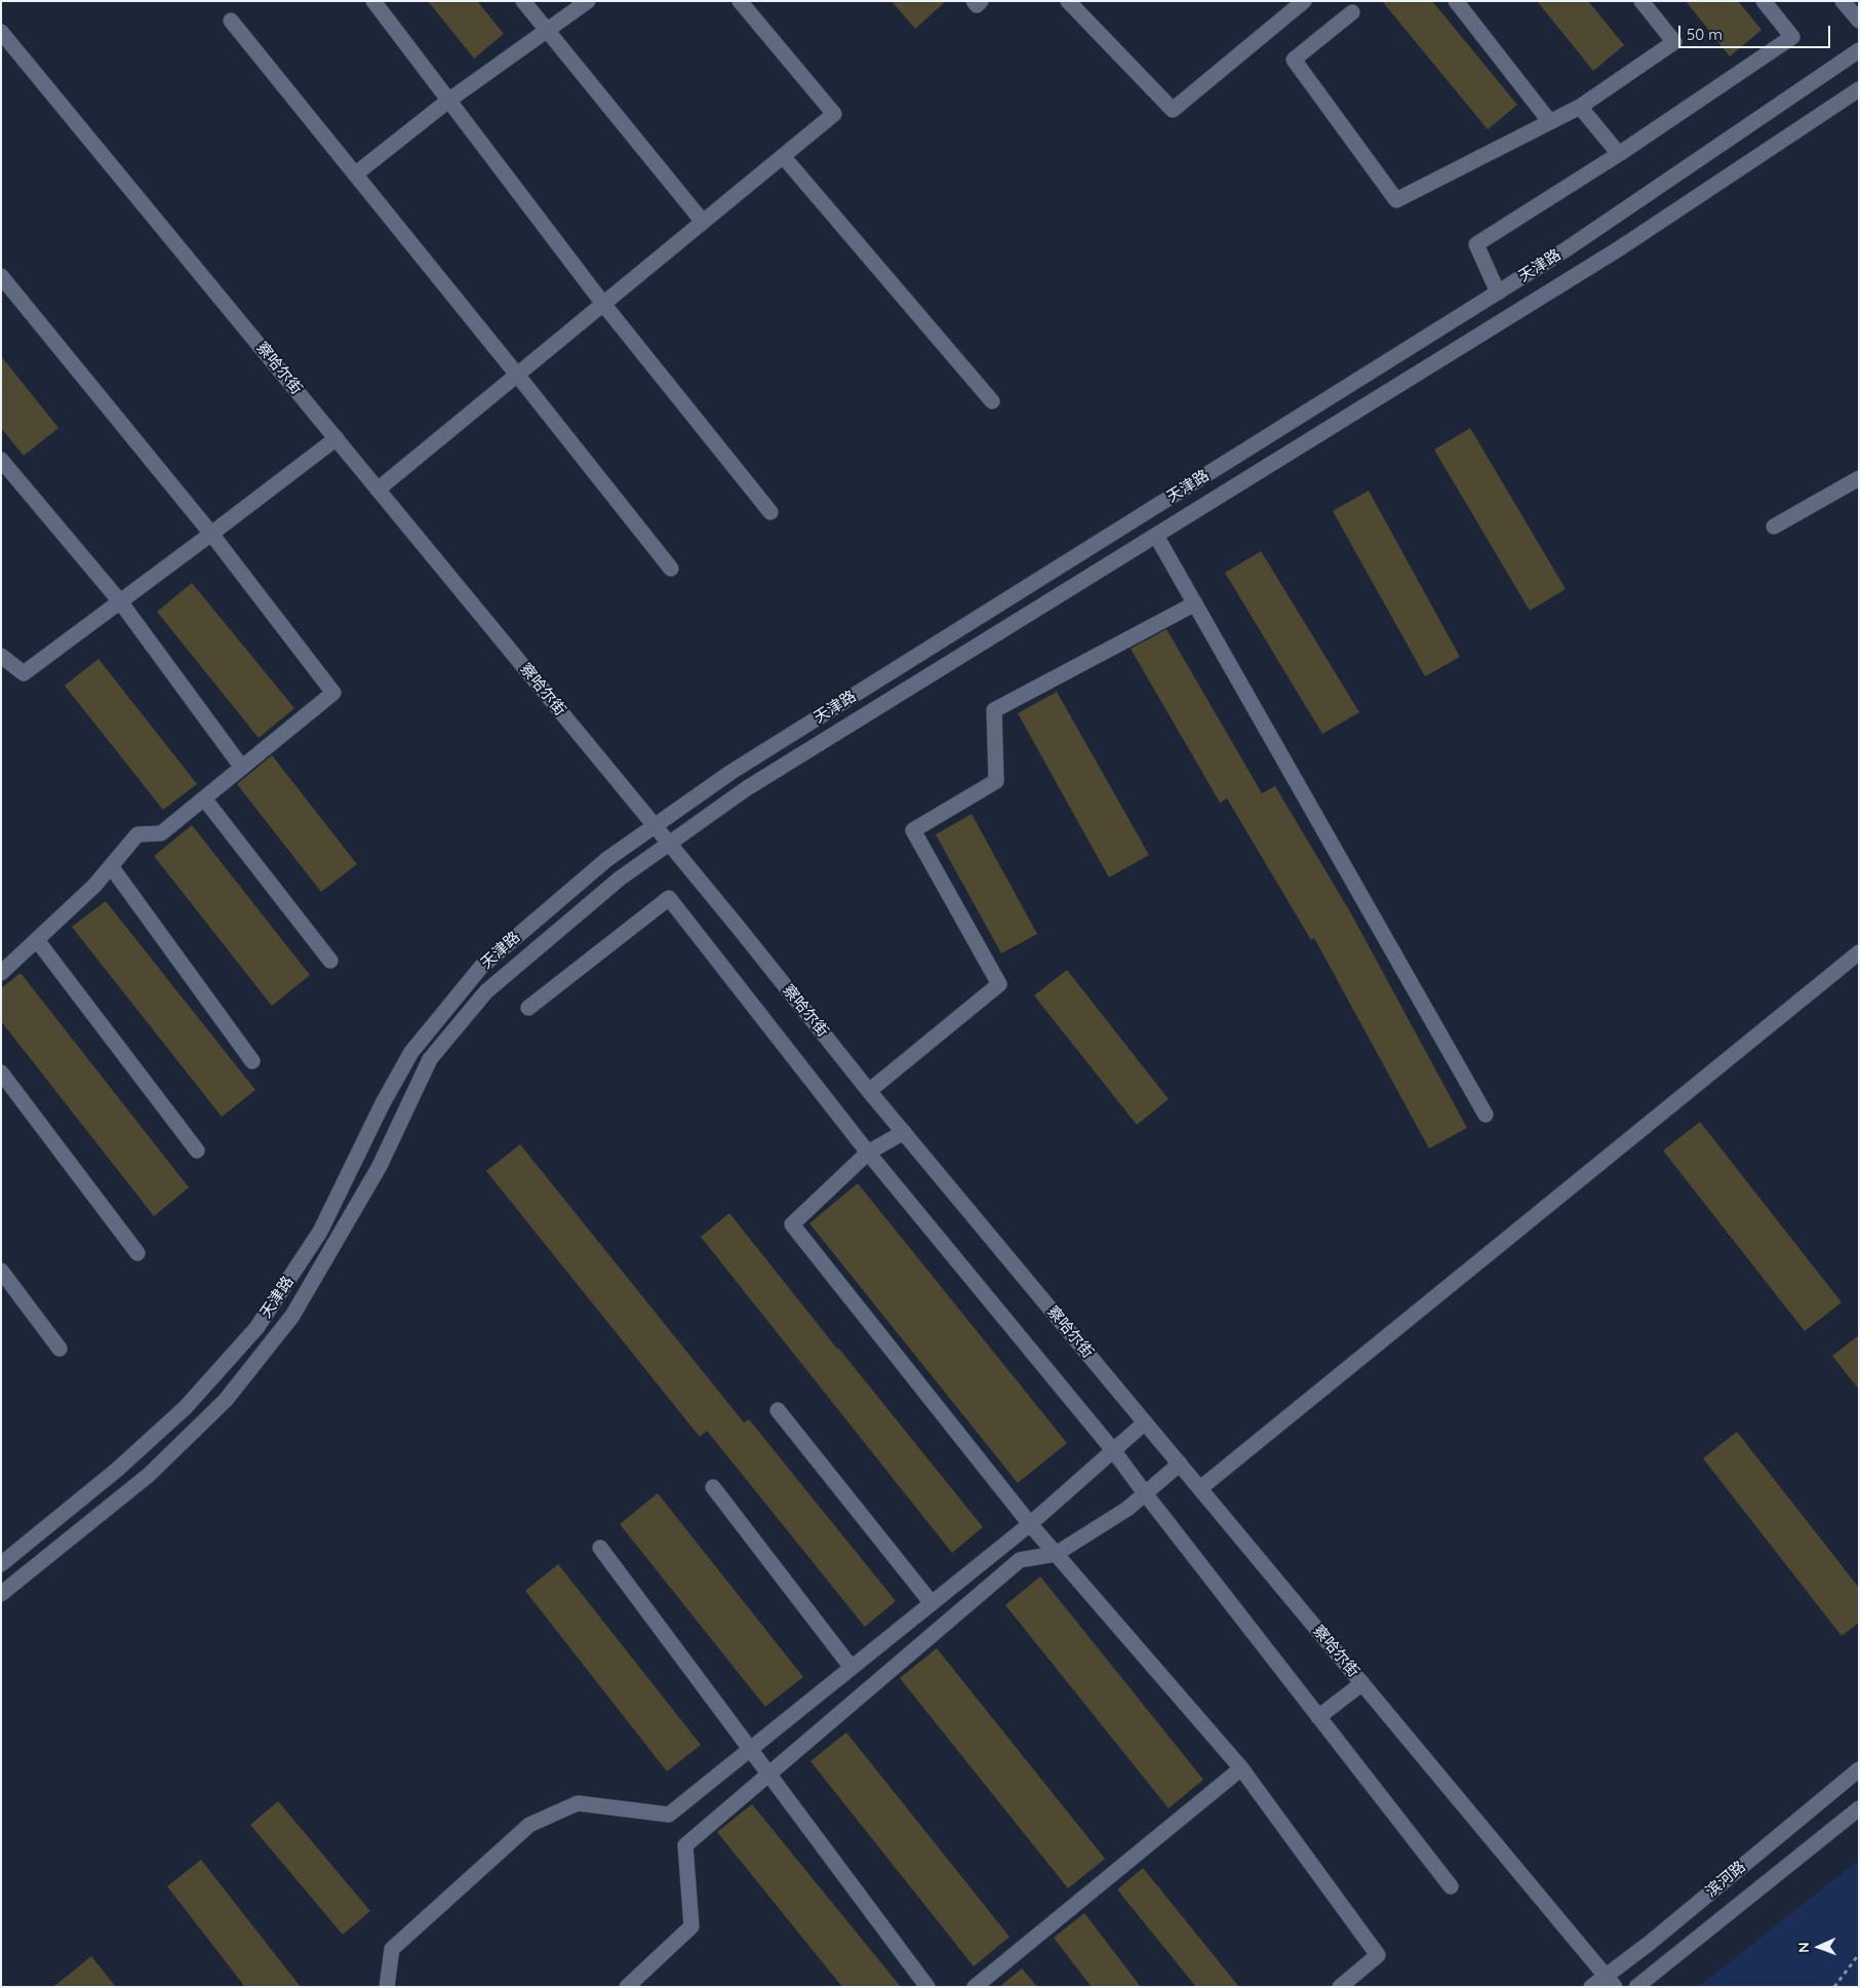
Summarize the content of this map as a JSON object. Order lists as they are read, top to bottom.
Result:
{
  "streets": {
    "street": ["天津路", "察哈尔街", "滨河路"]
  },
  "crossings": [
    ["天津路", "察哈尔街"],
    ["察哈尔街", "滨河路"]
  ],
  "scale_bar": "50 m",
  "north": "left"
}
